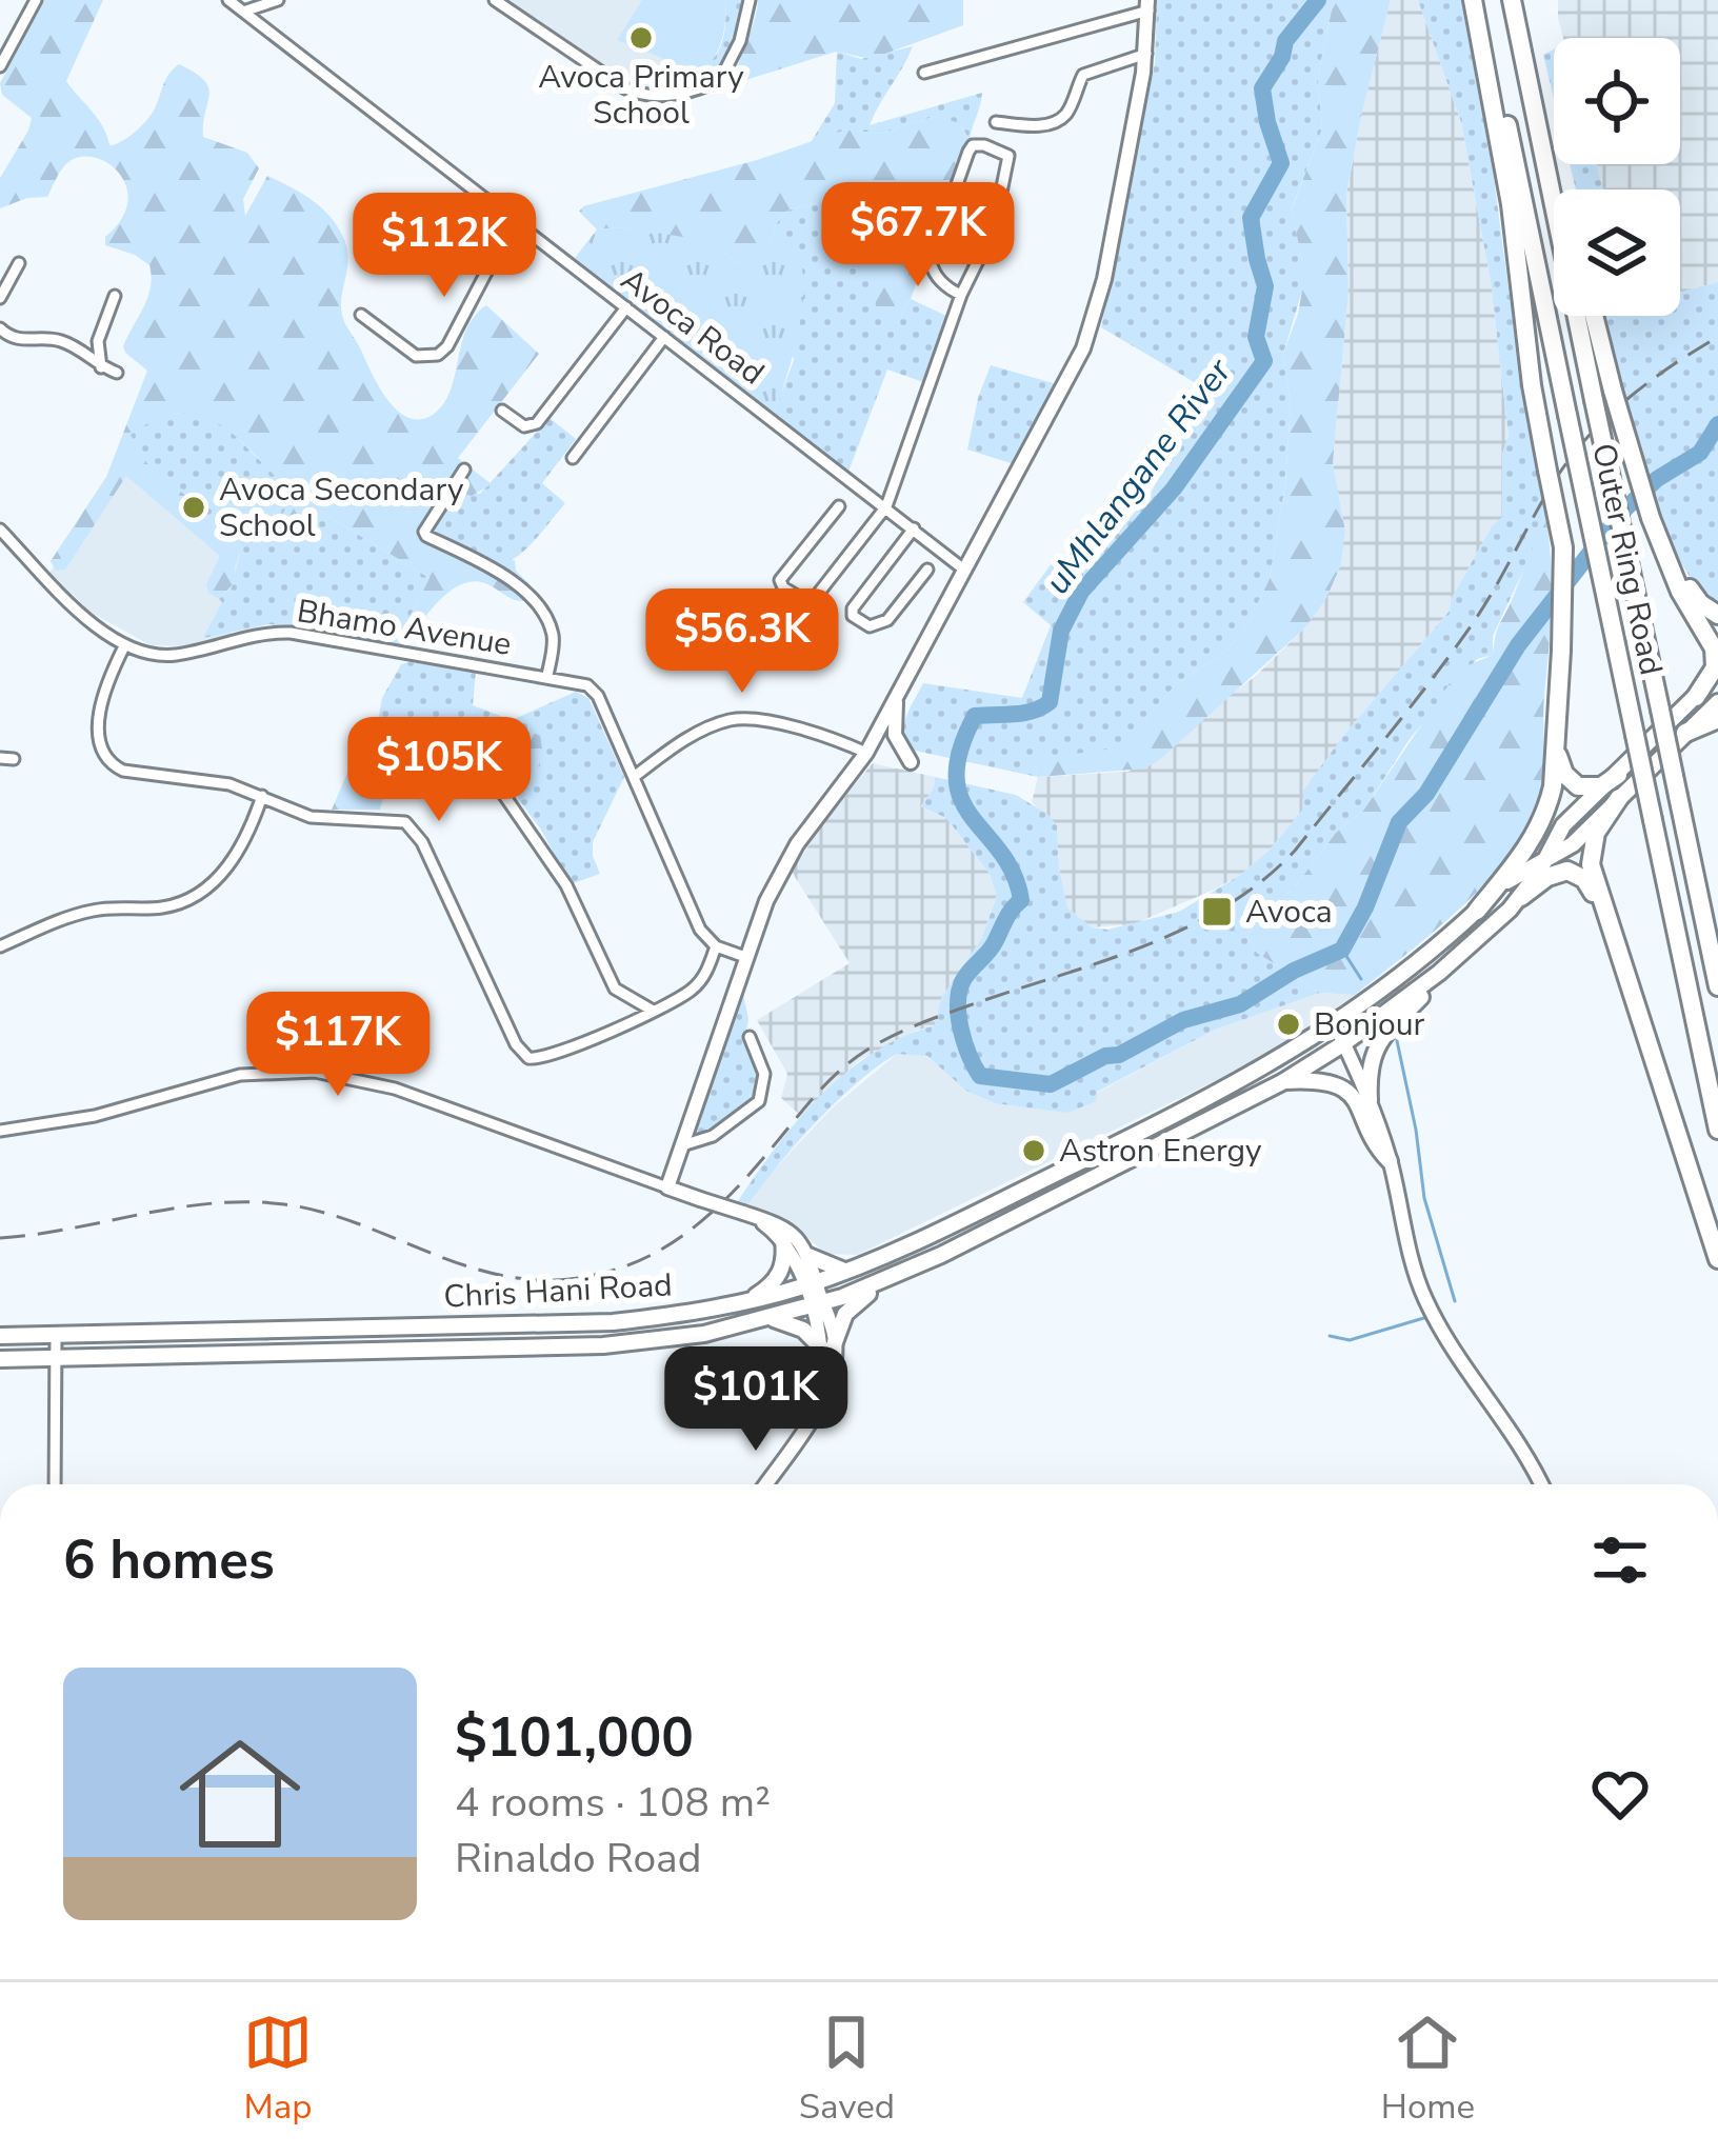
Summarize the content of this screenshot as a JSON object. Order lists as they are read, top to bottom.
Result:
{
  "streets": {
    "highway": ["Outer Ring Road"],
    "main road": ["Chris Hani Road"],
    "street": ["Avoca Road", "Bhamo Avenue"]
  },
  "water": ["uMhlangane River"],
  "places": {
    "other": [
      "Avoca Primary School",
      "Avoca Secondary School",
      "Bonjour",
      "Astron Energy"
    ],
    "transit": ["Avoca"]
  },
  "page": {
    "price": [
      "$67.7K",
      "$112K",
      "$56.3K",
      "$105K",
      "$117K",
      "$101K"
    ],
    "heading": "6 homes",
    "list": [
      {
        "name": "$101,000",
        "note": "4 rooms · 108 m² · Rinaldo Road"
      }
    ],
    "tabs": ["Map", "Saved", "Home"]
  }
}
